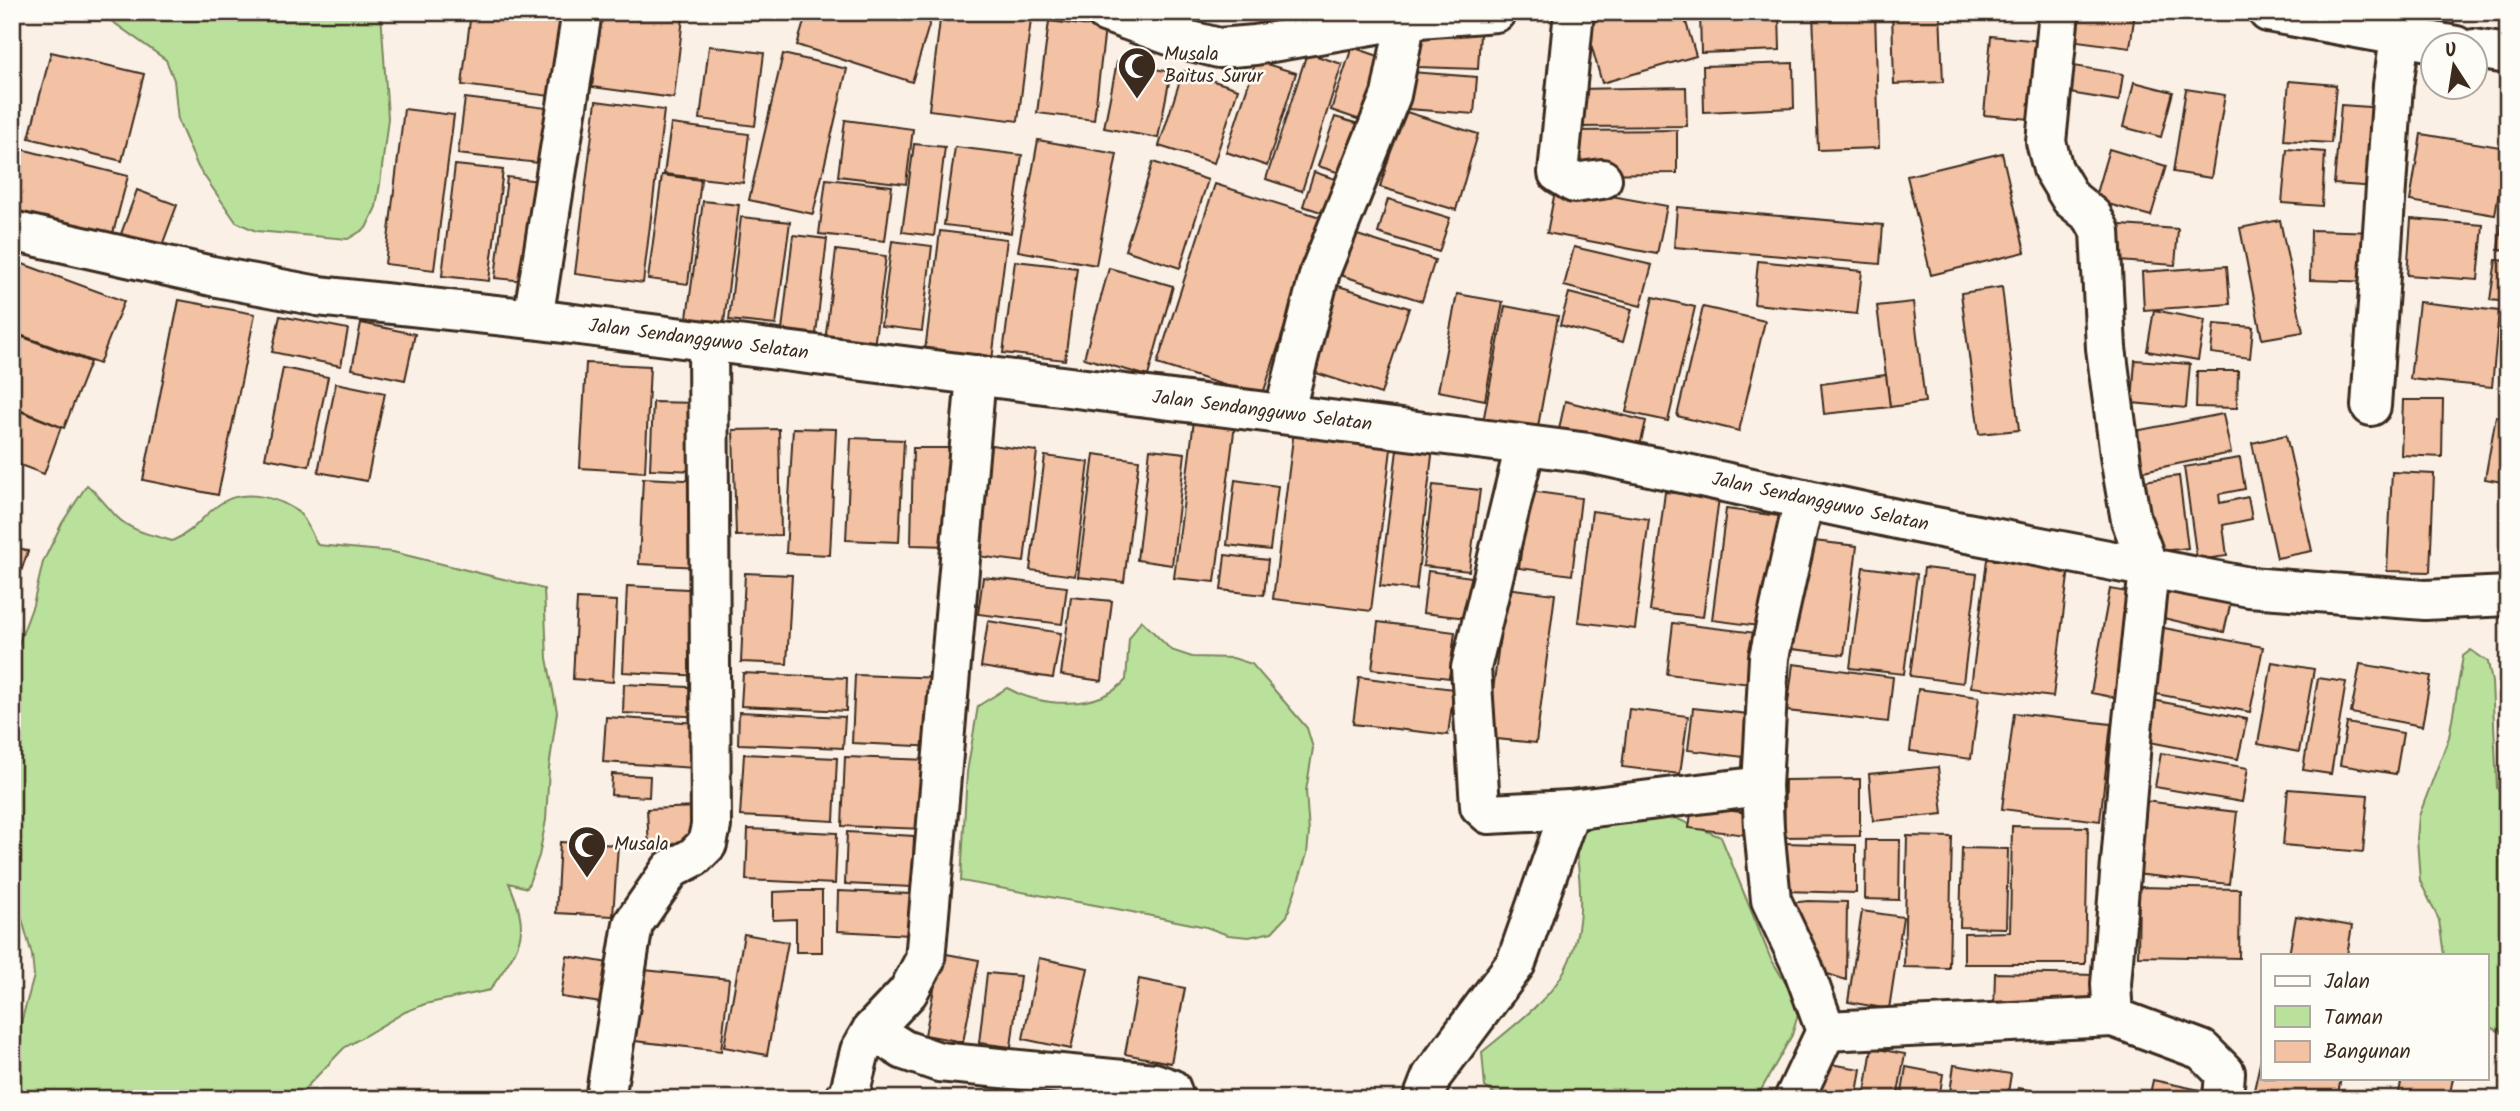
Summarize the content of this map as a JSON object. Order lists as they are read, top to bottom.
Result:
{
  "streets": {
    "street": ["Jalan Sendangguwo Selatan"]
  },
  "places": {
    "mosque": ["Musala Baitus Surur", "Musala"]
  },
  "legend": ["Jalan", "Taman", "Bangunan"],
  "north": "top"
}
